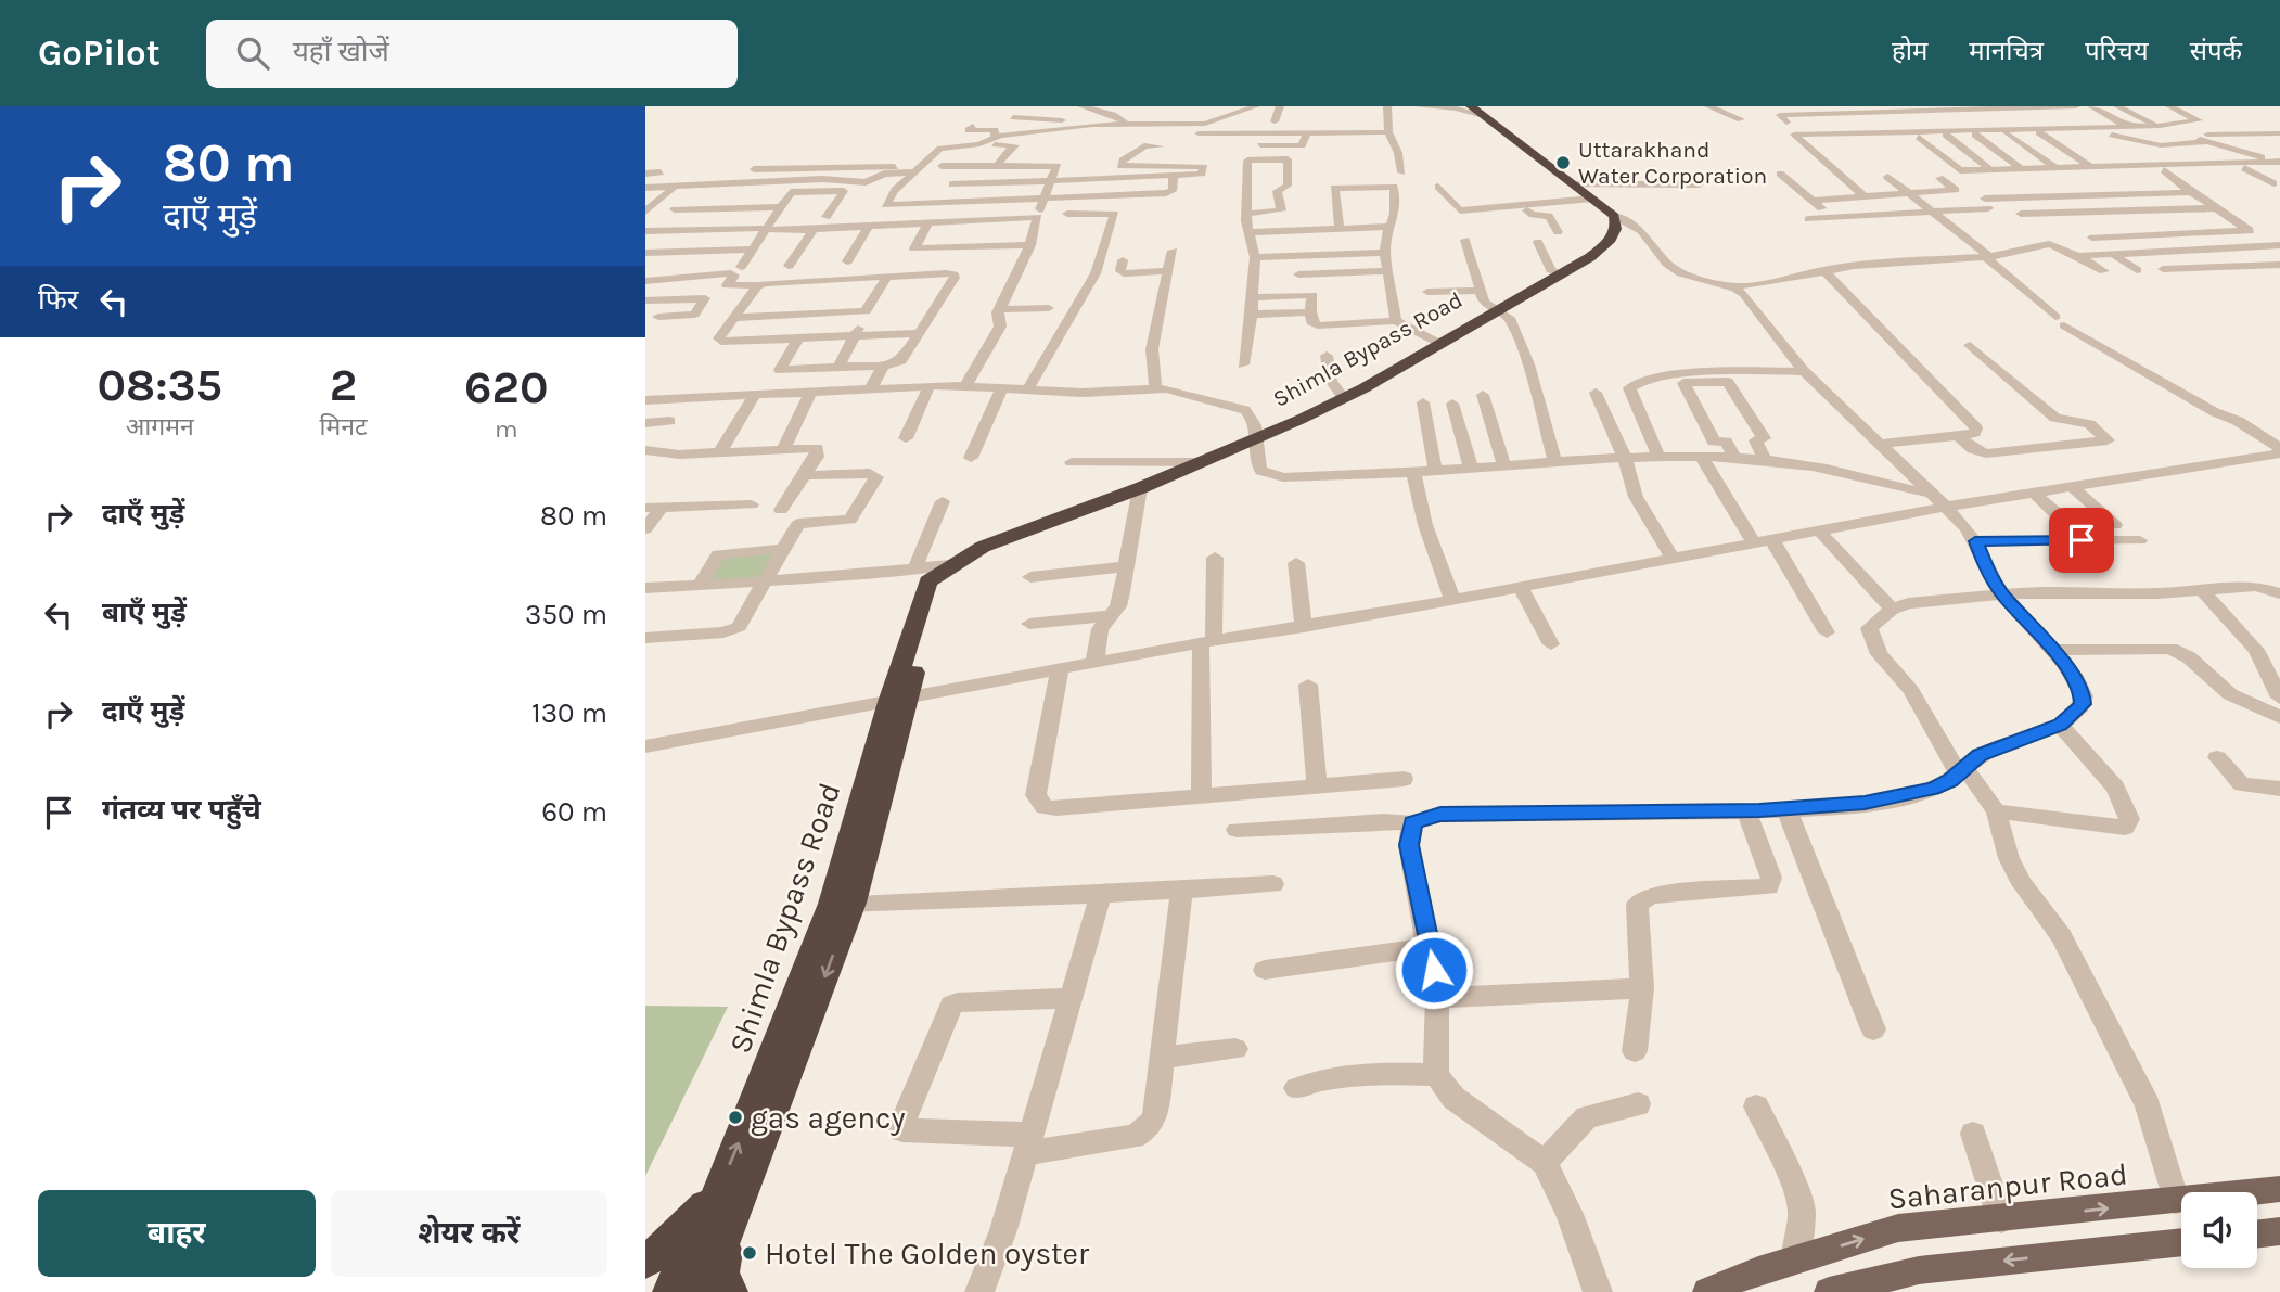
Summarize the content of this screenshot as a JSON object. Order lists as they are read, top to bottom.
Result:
{
  "streets": {
    "highway": ["Shimla Bypass Road"],
    "main road": ["Saharanpur Road"]
  },
  "places": ["Uttarakhand Water Corporation", "gas agency", "Hotel The Golden oyster"],
  "page": {
    "header": "GoPilot",
    "search": "यहाँ खोजें",
    "nav": [
      "होम",
      "मानचित्र",
      "परिचय",
      "संपर्क"
    ],
    "turn": ["80 m", "दाएँ मुड़ें"],
    "then": "फिर",
    "eta": [
      "08:35",
      "आगमन",
      "2",
      "मिनट",
      "620",
      "m"
    ],
    "list": [
      {
        "name": "दाएँ मुड़ें",
        "value": "80 m"
      },
      {
        "name": "बाएँ मुड़ें",
        "value": "350 m"
      },
      {
        "name": "दाएँ मुड़ें",
        "value": "130 m"
      },
      {
        "name": "गंतव्य पर पहुँचे",
        "value": "60 m"
      }
    ],
    "buttons": ["बाहर", "शेयर करें"]
  }
}
